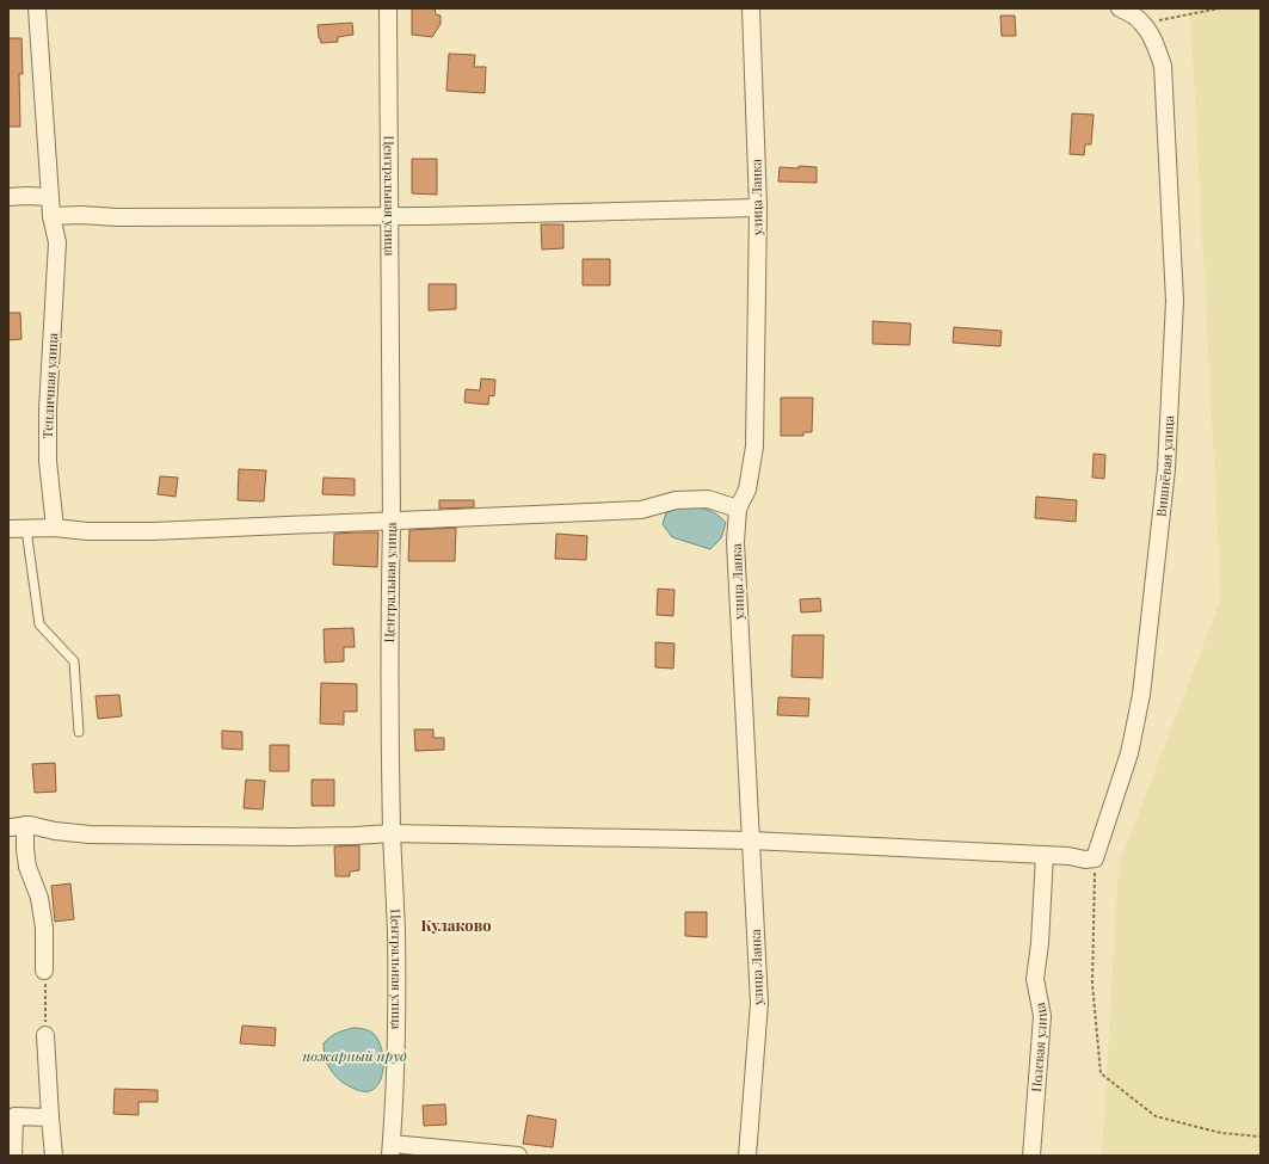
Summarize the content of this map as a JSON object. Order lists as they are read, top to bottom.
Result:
{
  "streets": {
    "street": [
      "Центральная улица",
      "улица Ланка",
      "Тепличная улица",
      "Вишнёвая улица",
      "Полевая улица"
    ]
  },
  "districts": ["Кулаково"],
  "water": ["пожарный пруд"]
}
